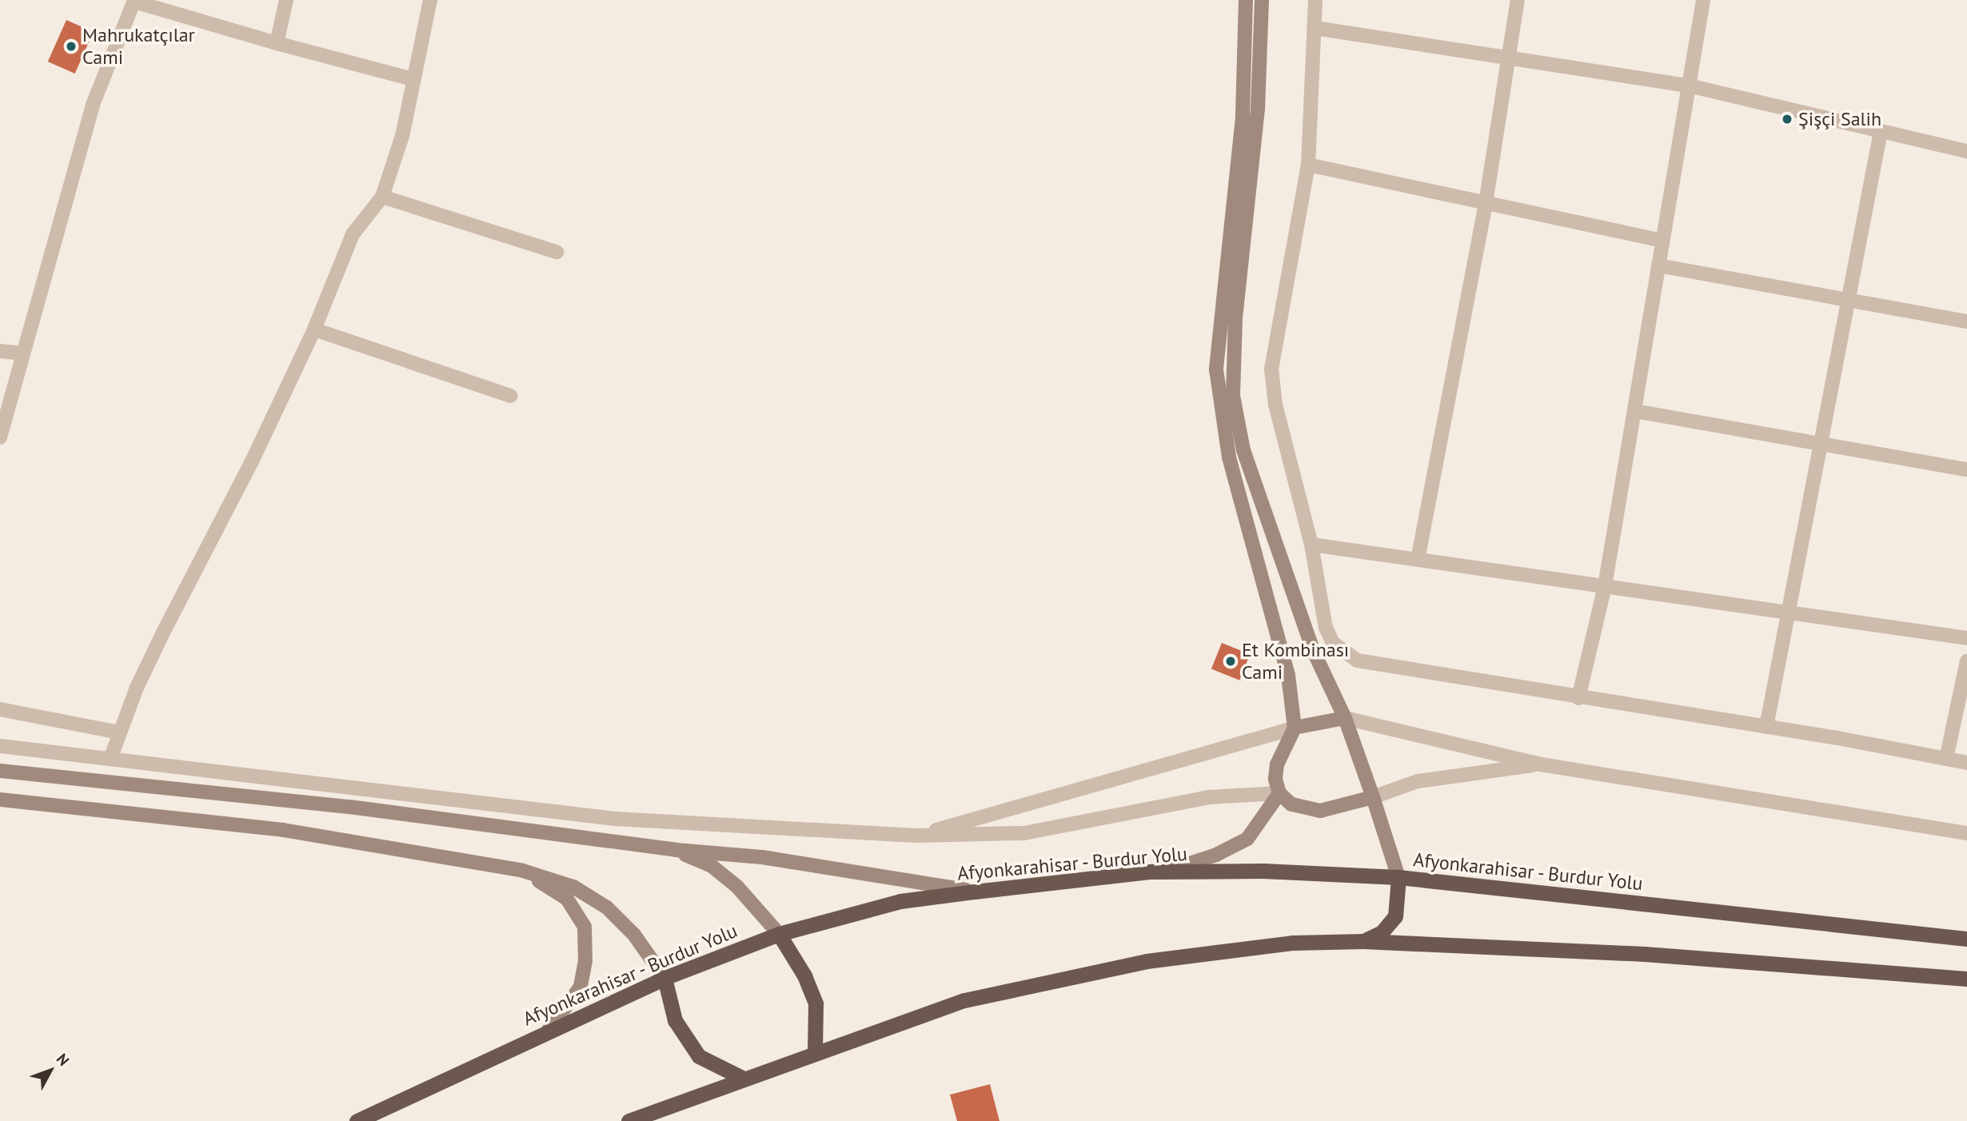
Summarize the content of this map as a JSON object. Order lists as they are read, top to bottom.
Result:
{
  "streets": {
    "highway": ["Afyonkarahisar - Burdur Yolu"]
  },
  "places": ["Mahrukatçılar Cami", "Şişçi Salih", "Et Kombinası Cami"],
  "north": "top right"
}
